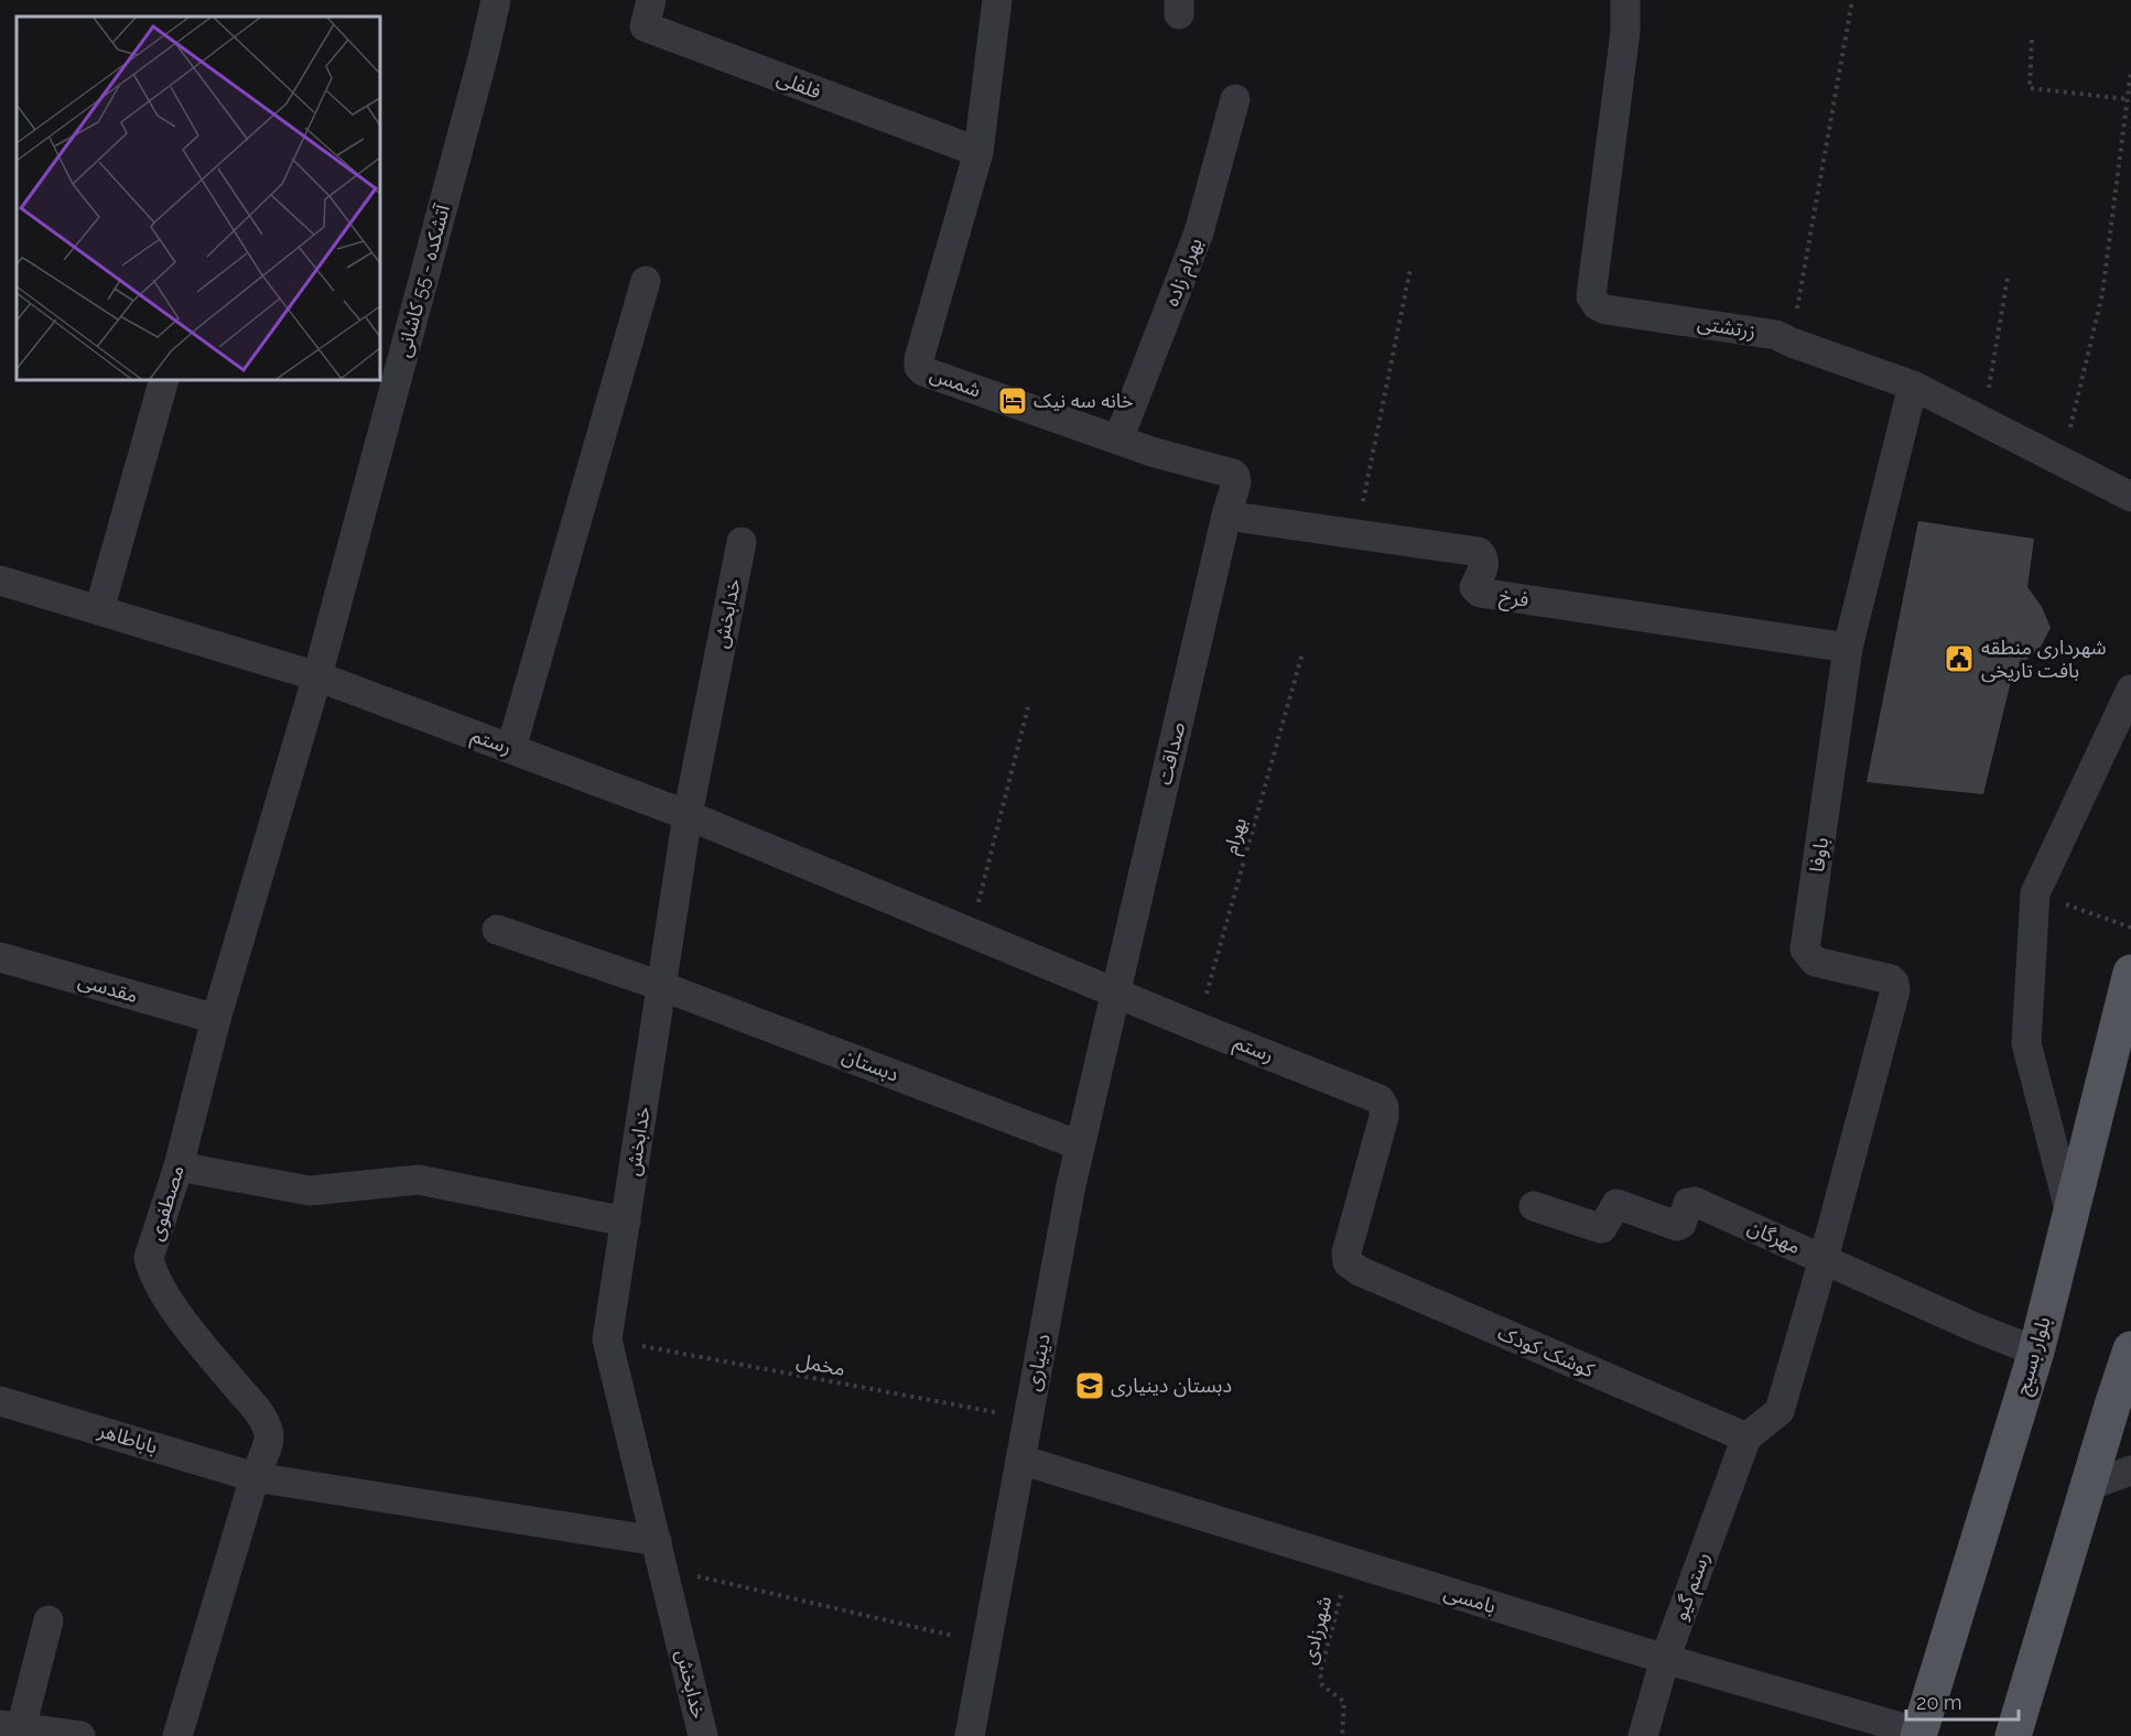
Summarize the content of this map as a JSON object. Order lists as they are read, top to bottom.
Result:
{
  "streets": {
    "main road": ["بلوار بسیج"],
    "street": [
      "فلفلی",
      "بهرام زاده",
      "آتشکده - 55 کاشانی",
      "زرتشتی",
      "شمس",
      "فرخ",
      "خدابخش",
      "رستم",
      "صداقت",
      "باوفا",
      "مقدسی",
      "دبستان",
      "مصطفوی",
      "مهرگان",
      "کوشک کودک",
      "دینیاری",
      "باباطاهر",
      "رستم گیو",
      "بامسی"
    ],
    "path": ["بهرام", "مخمل", "شهرزادی"]
  },
  "crossings": [
    ["فلفلی", "شمس"],
    ["بهرام زاده", "شمس"],
    ["آتشکده - 55 کاشانی", "رستم"],
    ["آتشکده - 55 کاشانی", "مصطفوی"],
    ["زرتشتی", "باوفا"],
    ["شمس", "فرخ"],
    ["شمس", "صداقت"],
    ["فرخ", "صداقت"],
    ["فرخ", "باوفا"],
    ["خدابخش", "رستم"],
    ["خدابخش", "دبستان"],
    ["خدابخش", "مخمل"],
    ["خدابخش", "باباطاهر"],
    ["رستم", "صداقت"],
    ["رستم", "بهرام"],
    ["رستم", "مصطفوی"],
    ["رستم", "کوشک کودک"],
    ["رستم", "دینیاری"],
    ["صداقت", "دینیاری"],
    ["باوفا", "مهرگان"],
    ["مقدسی", "مصطفوی"],
    ["دبستان", "دینیاری"],
    ["مصطفوی", "باباطاهر"],
    ["مهرگان", "بلوار بسیج"],
    ["کوشک کودک", "رستم گیو"],
    ["بلوار بسیج", "بامسی"],
    ["دینیاری", "مخمل"],
    ["دینیاری", "بامسی"],
    ["رستم گیو", "بامسی"],
    ["بامسی", "شهرزادی"]
  ],
  "places": {
    "hotel": ["خانه سه نیک"],
    "public building": ["شهرداری منطقه بافت تاریخی"],
    "school or university": ["دبستان دینیاری"]
  },
  "scale_bar": "20 m"
}
